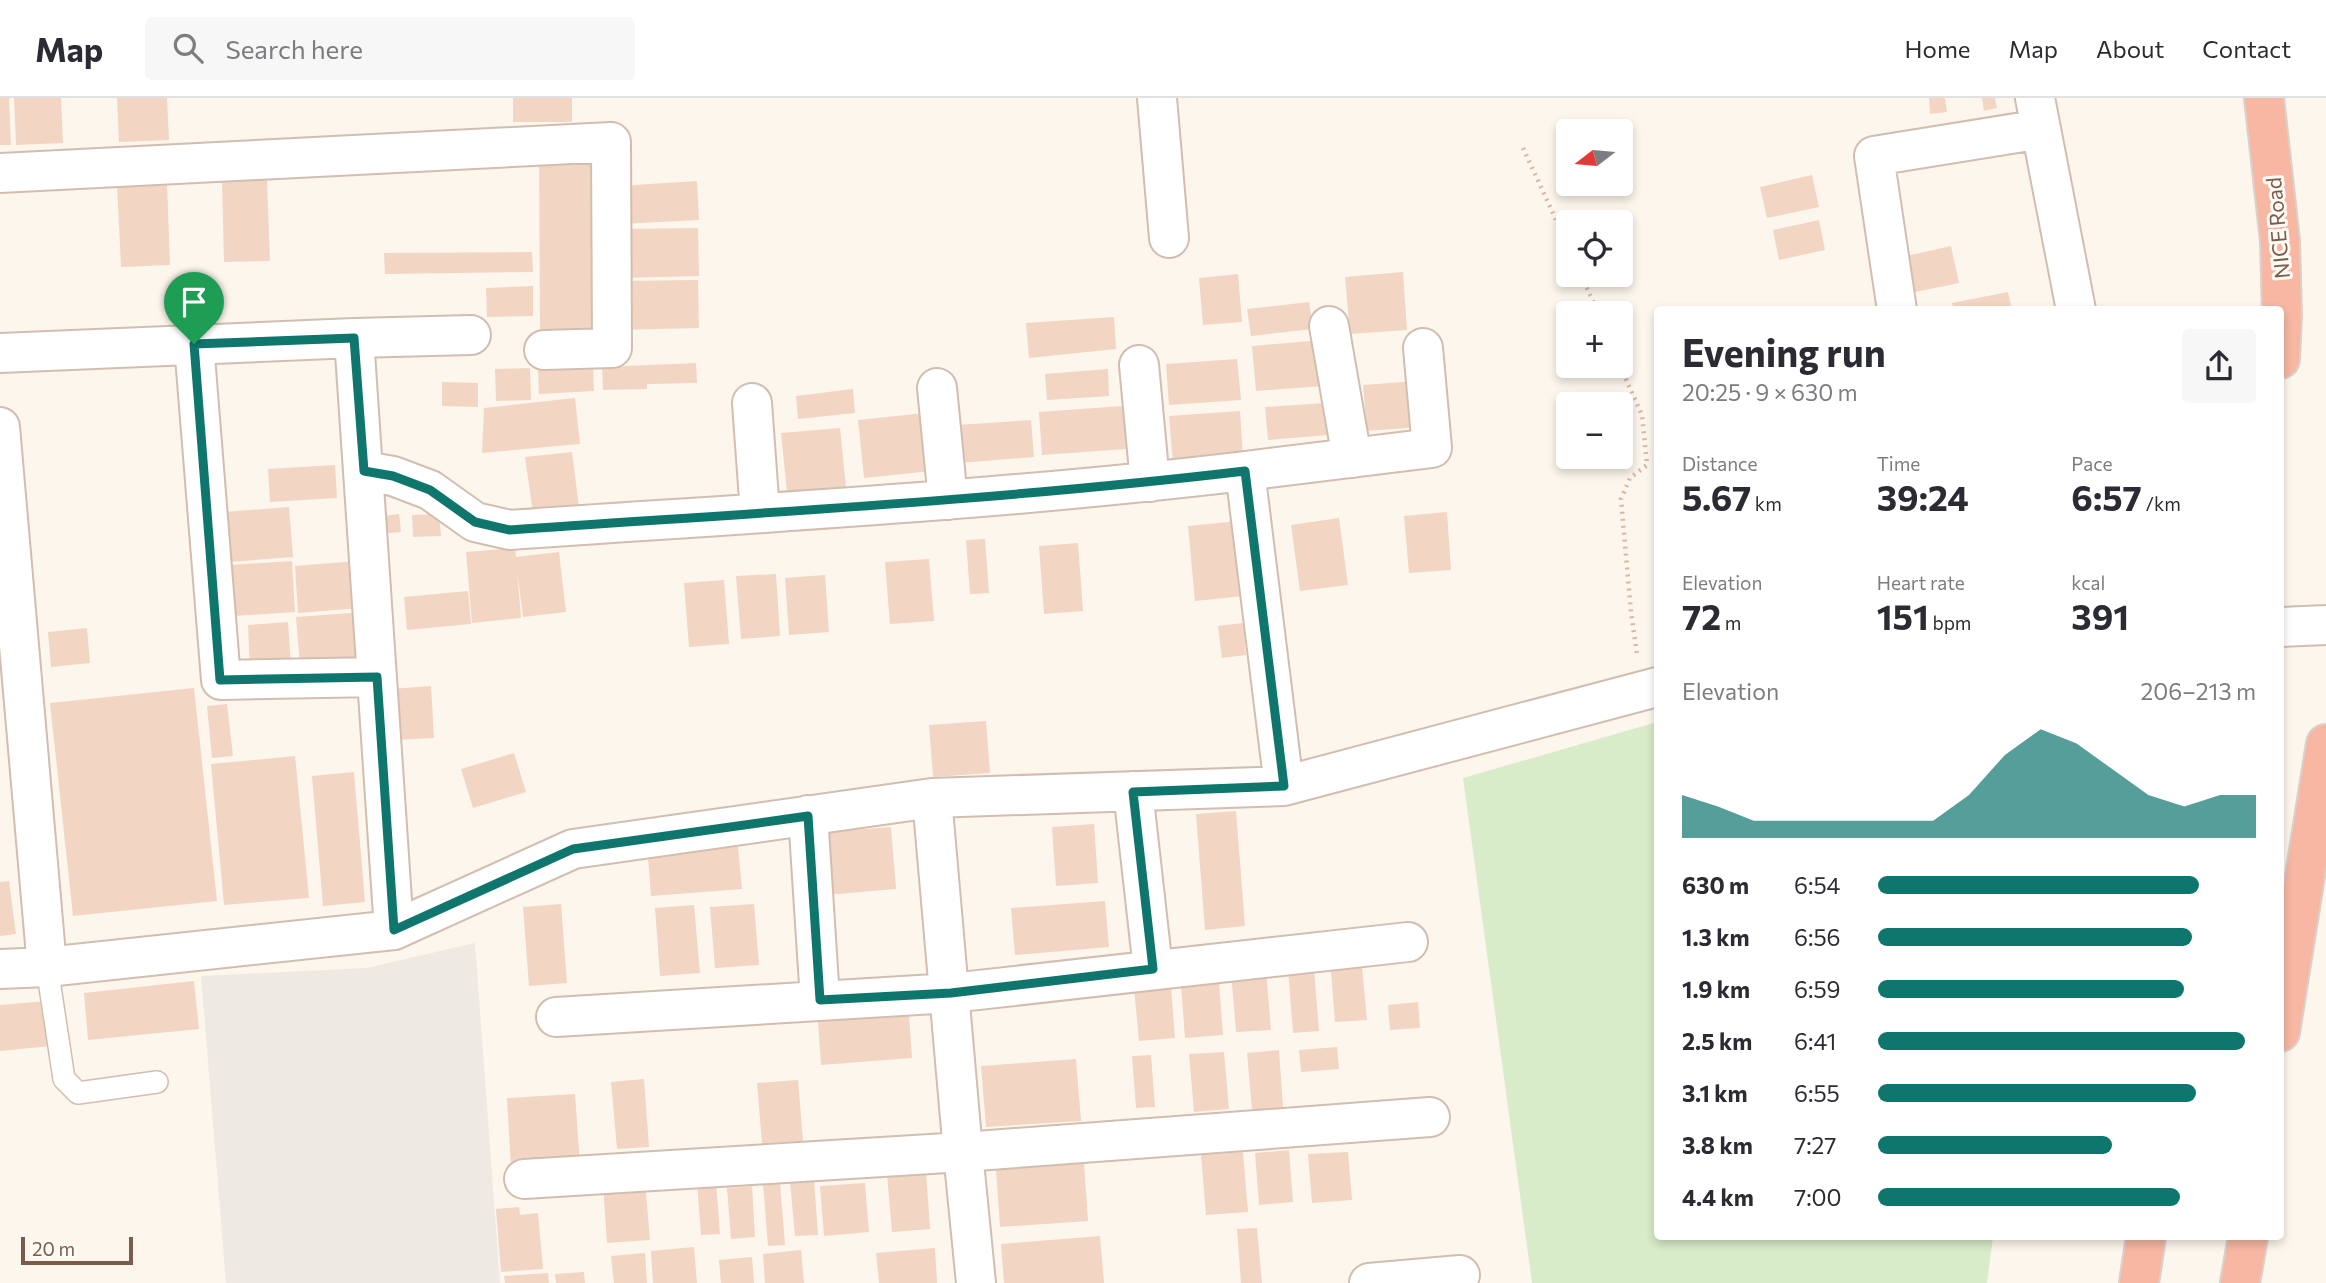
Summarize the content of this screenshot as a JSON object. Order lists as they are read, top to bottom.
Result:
{
  "streets": {
    "highway": ["NICE Road"]
  },
  "scale_bar": "20 m",
  "north": "left",
  "page": {
    "header": "Map",
    "search": "Search here",
    "nav": [
      "Home",
      "Map",
      "About",
      "Contact"
    ],
    "map_buttons": ["+", "−"],
    "heading": ["Evening run", "20:25 · 9 × 630 m"],
    "stats": [
      ["Distance", "5.67 km"],
      ["Time", "39:24"],
      ["Pace", "6:57 /km"],
      ["Elevation", "72 m"],
      ["Heart rate", "151 bpm"],
      ["kcal", "391"]
    ],
    "chart": ["Elevation", "206–213 m"],
    "list": [
      {
        "name": "630 m",
        "note": "6:54"
      },
      {
        "name": "1.3 km",
        "note": "6:56"
      },
      {
        "name": "1.9 km",
        "note": "6:59"
      },
      {
        "name": "2.5 km",
        "note": "6:41"
      },
      {
        "name": "3.1 km",
        "note": "6:55"
      },
      {
        "name": "3.8 km",
        "note": "7:27"
      },
      {
        "name": "4.4 km",
        "note": "7:00"
      }
    ],
    "scale": "20 m"
  }
}
